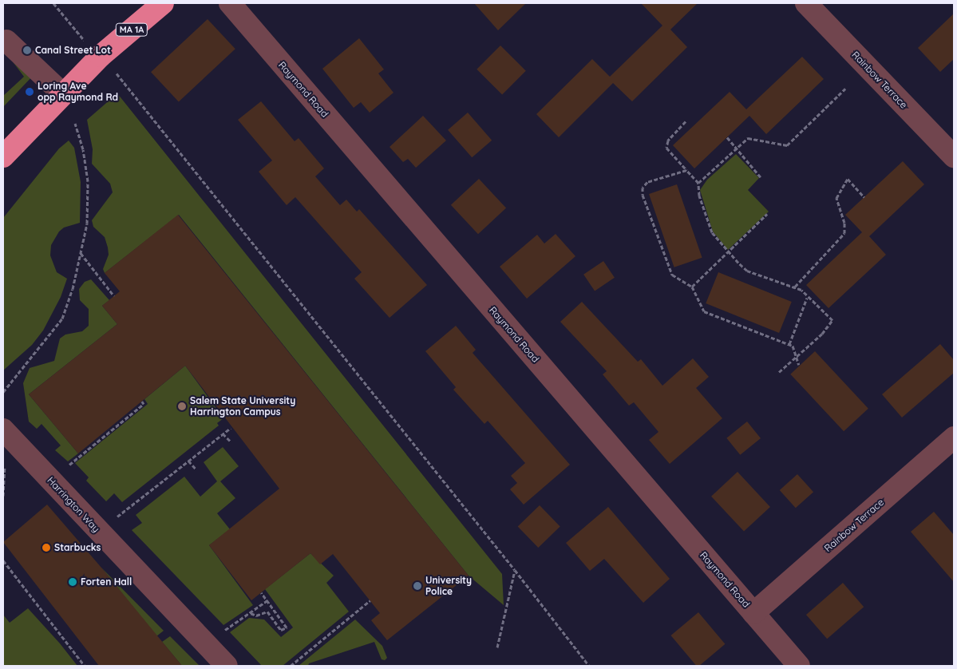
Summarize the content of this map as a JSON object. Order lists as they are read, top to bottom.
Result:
{
  "streets": {
    "highway": ["MA 1A"],
    "street": ["Rainbow Terrace", "Raymond Road", "Harrington Way"]
  },
  "crossings": [
    ["Rainbow Terrace", "Raymond Road"]
  ],
  "places": [
    "Canal Street Lot",
    "Loring Ave opp Raymond Rd",
    "Salem State University Harrington Campus",
    "Starbucks",
    "Forten Hall",
    "University Police"
  ]
}
